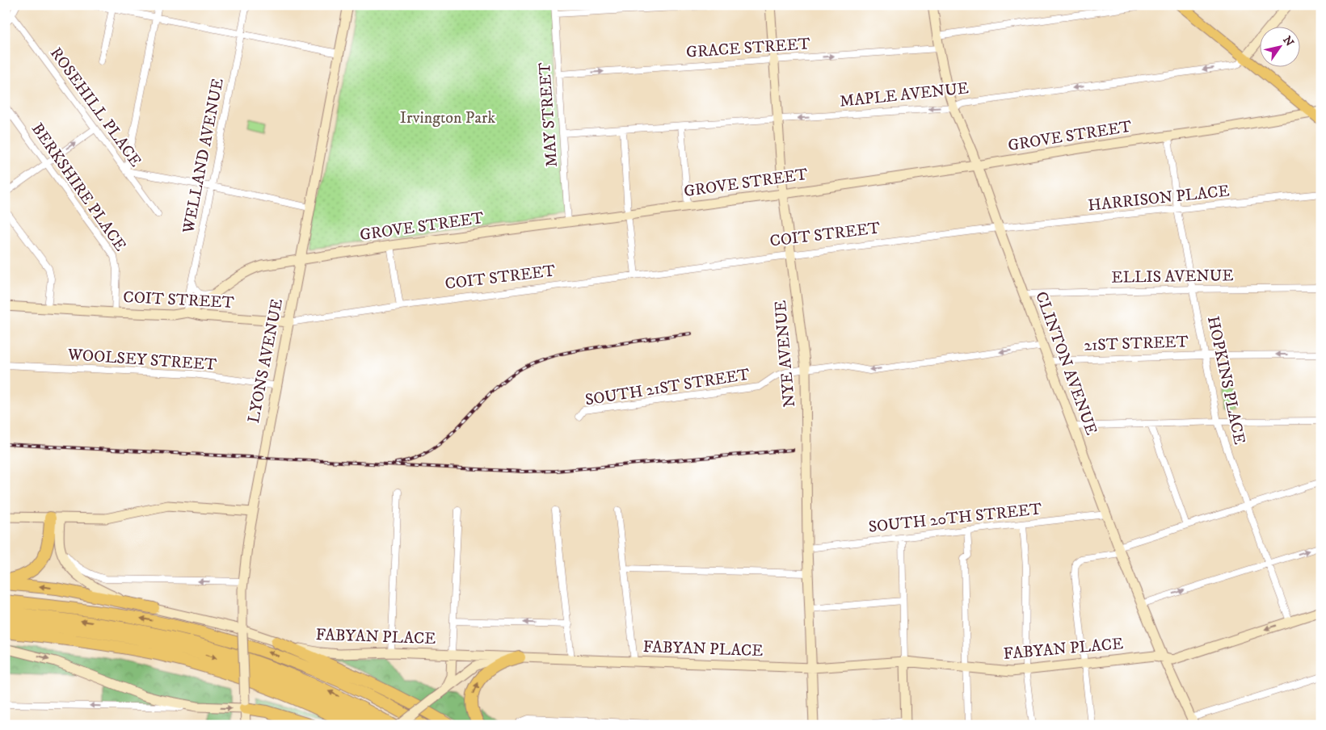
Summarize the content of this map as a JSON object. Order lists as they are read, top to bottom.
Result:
{
  "streets": {
    "main road": [
      "GROVE STREET",
      "COIT STREET",
      "NYE AVENUE",
      "LYONS AVENUE",
      "CLINTON AVENUE",
      "FABYAN PLACE"
    ],
    "street": [
      "GRACE STREET",
      "MAPLE AVENUE",
      "ROSEHILL PLACE",
      "MAY STREET",
      "WELLAND AVENUE",
      "BERKSHIRE PLACE",
      "HARRISON PLACE",
      "ELLIS AVENUE",
      "21ST STREET",
      "WOOLSEY STREET",
      "HOPKINS PLACE",
      "SOUTH 21ST STREET",
      "SOUTH 20TH STREET"
    ]
  },
  "crossings": [
    ["GRACE STREET", "MAY STREET"],
    ["GRACE STREET", "NYE AVENUE"],
    ["GRACE STREET", "CLINTON AVENUE"],
    ["MAPLE AVENUE", "MAY STREET"],
    ["MAPLE AVENUE", "NYE AVENUE"],
    ["MAPLE AVENUE", "CLINTON AVENUE"],
    ["MAY STREET", "GROVE STREET"],
    ["GROVE STREET", "WELLAND AVENUE"],
    ["GROVE STREET", "COIT STREET"],
    ["GROVE STREET", "NYE AVENUE"],
    ["GROVE STREET", "LYONS AVENUE"],
    ["GROVE STREET", "CLINTON AVENUE"],
    ["GROVE STREET", "HOPKINS PLACE"],
    ["WELLAND AVENUE", "COIT STREET"],
    ["BERKSHIRE PLACE", "COIT STREET"],
    ["HARRISON PLACE", "COIT STREET"],
    ["HARRISON PLACE", "CLINTON AVENUE"],
    ["HARRISON PLACE", "HOPKINS PLACE"],
    ["COIT STREET", "NYE AVENUE"],
    ["COIT STREET", "LYONS AVENUE"],
    ["COIT STREET", "CLINTON AVENUE"],
    ["ELLIS AVENUE", "CLINTON AVENUE"],
    ["ELLIS AVENUE", "HOPKINS PLACE"],
    ["21ST STREET", "CLINTON AVENUE"],
    ["21ST STREET", "HOPKINS PLACE"],
    ["NYE AVENUE", "SOUTH 21ST STREET"],
    ["NYE AVENUE", "SOUTH 20TH STREET"],
    ["NYE AVENUE", "FABYAN PLACE"],
    ["WOOLSEY STREET", "LYONS AVENUE"],
    ["LYONS AVENUE", "FABYAN PLACE"],
    ["CLINTON AVENUE", "SOUTH 20TH STREET"],
    ["CLINTON AVENUE", "FABYAN PLACE"],
    ["HOPKINS PLACE", "FABYAN PLACE"]
  ],
  "one_way": ["GRACE STREET", "MAPLE AVENUE", "21ST STREET"],
  "parks": ["Irvington Park"],
  "north": "top right"
}
